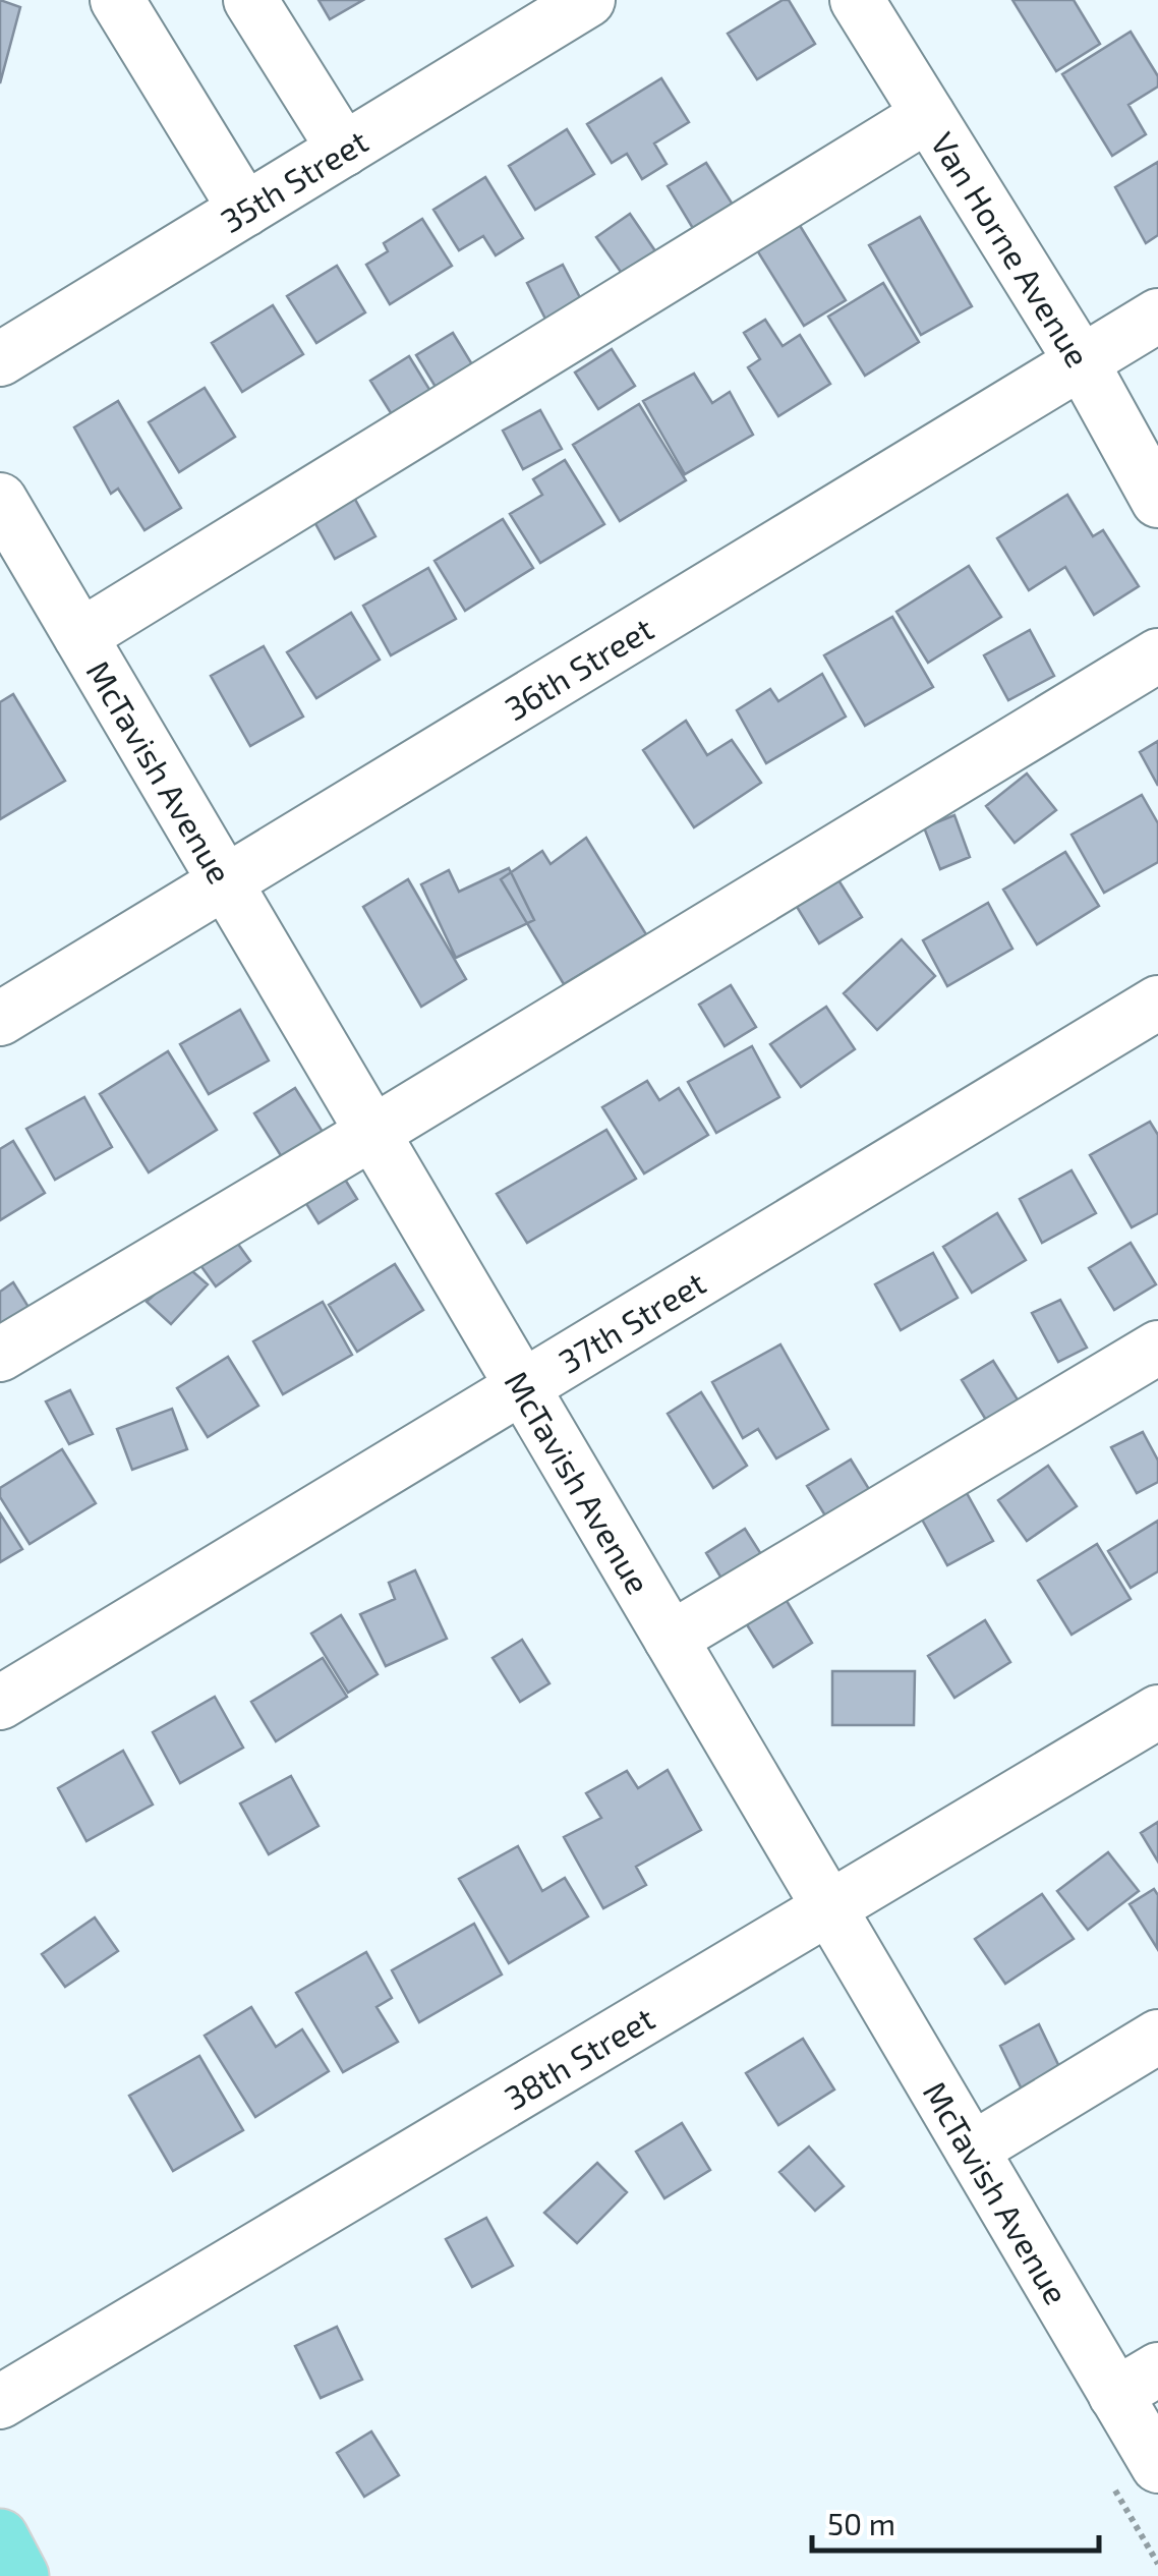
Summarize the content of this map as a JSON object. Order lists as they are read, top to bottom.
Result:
{
  "streets": {
    "street": [
      "35th Street",
      "Van Horne Avenue",
      "36th Street",
      "McTavish Avenue",
      "37th Street",
      "38th Street"
    ]
  },
  "crossings": [
    ["Van Horne Avenue", "36th Street"],
    ["36th Street", "McTavish Avenue"],
    ["McTavish Avenue", "37th Street"],
    ["McTavish Avenue", "38th Street"]
  ],
  "scale_bar": "50 m"
}
